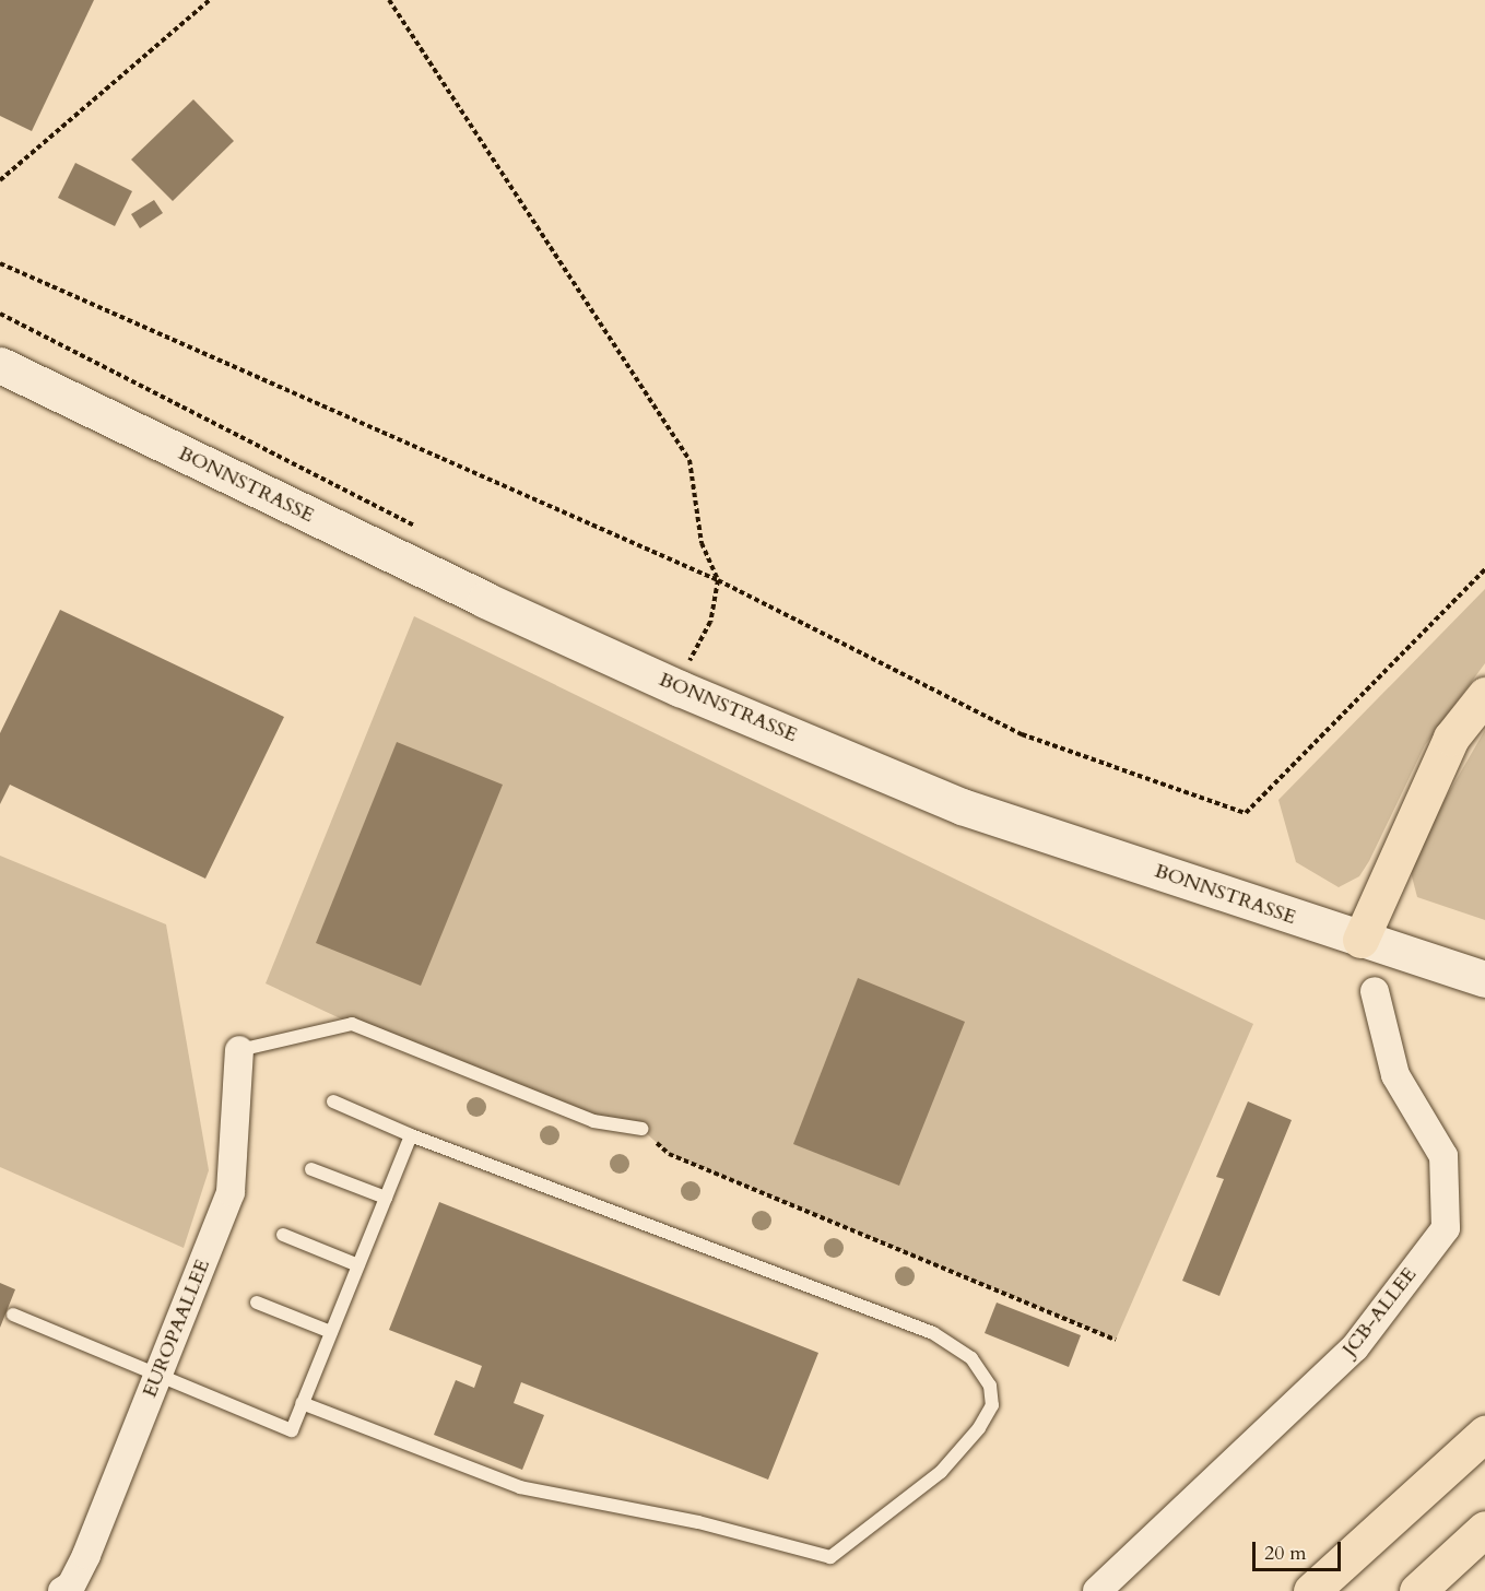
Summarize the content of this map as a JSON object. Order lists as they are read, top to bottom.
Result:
{
  "streets": {
    "main road": ["BONNSTRASSE"],
    "street": ["JCB-ALLEE", "EUROPAALLEE"]
  },
  "scale_bar": "20 m"
}
